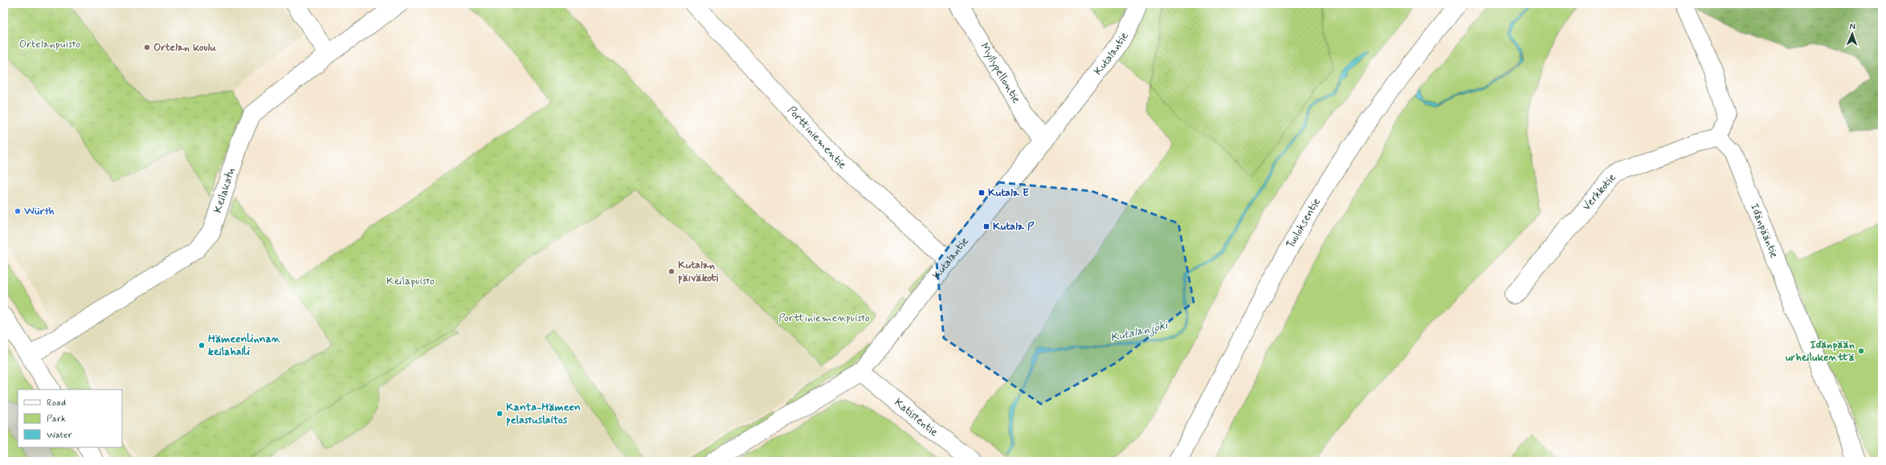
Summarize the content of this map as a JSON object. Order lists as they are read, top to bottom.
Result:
{
  "streets": {
    "main road": [
      "Kutalantie",
      "Myllypellontie",
      "Porttiniementie",
      "Keilakatu",
      "Verkkotie",
      "Tuuloksentie",
      "Idänpääntie",
      "Katistentie"
    ]
  },
  "crossings": [
    ["Kutalantie", "Myllypellontie"],
    ["Kutalantie", "Porttiniementie"],
    ["Kutalantie", "Katistentie"],
    ["Verkkotie", "Idänpääntie"]
  ],
  "water": ["Kutalanjoki"],
  "parks": ["Ortelanpuisto", "Keilapuisto", "Porttiniemenpuisto"],
  "places": {
    "other": [
      "Ortelan koulu",
      "Würth",
      "Kutalan päiväkoti",
      "Hämeenlinnan keilahalli",
      "Idänpään urheilukenttä",
      "Kanta-Hämeen pelastuslaitos"
    ],
    "transit": ["Kutala E", "Kutala P"]
  },
  "legend": ["Road", "Park", "Water"],
  "north": "top"
}
